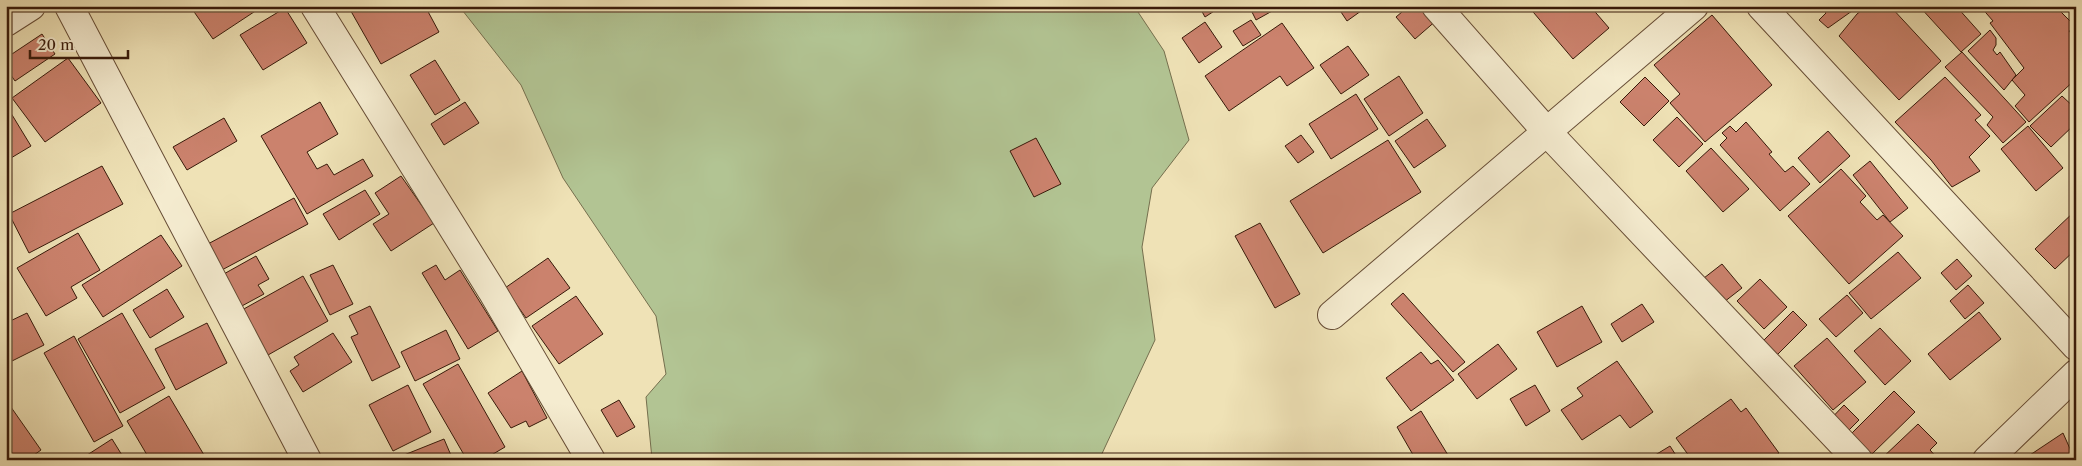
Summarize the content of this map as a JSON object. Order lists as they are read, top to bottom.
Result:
{
  "scale_bar": "20 m"
}
